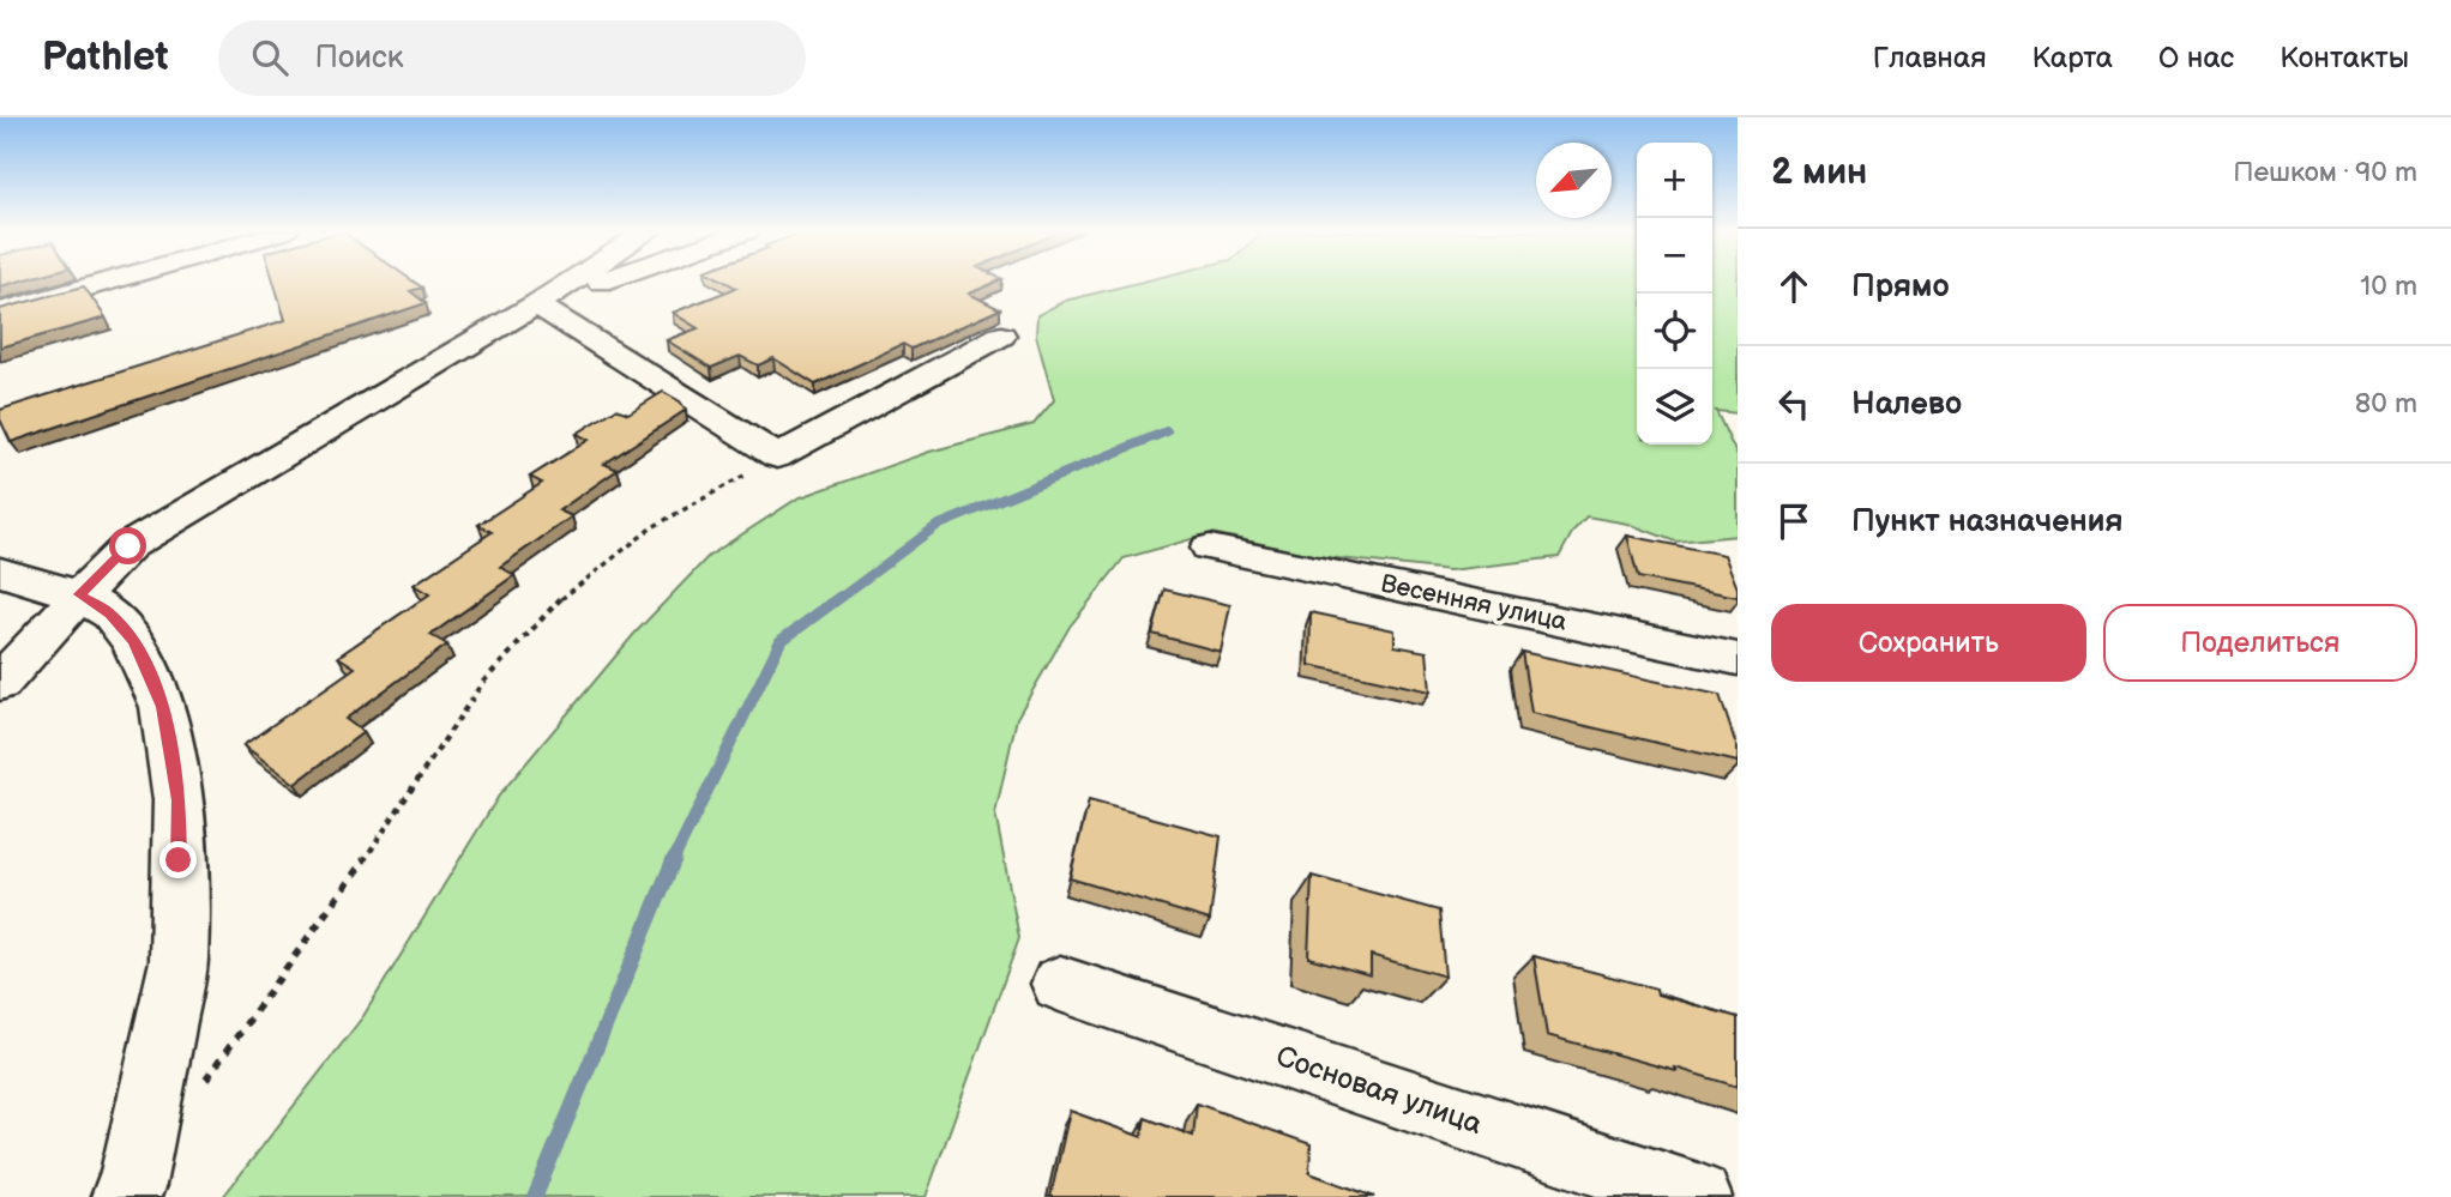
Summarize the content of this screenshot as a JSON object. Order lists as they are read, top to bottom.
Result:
{
  "streets": {
    "street": ["Весенняя улица", "Сосновая улица"]
  },
  "north": "bottom left",
  "page": {
    "header": "Pathlet",
    "search": "Поиск",
    "nav": [
      "Главная",
      "Карта",
      "О нас",
      "Контакты"
    ],
    "heading": ["2 мин", "Пешком · 90 m"],
    "map_buttons": ["+", "−"],
    "list": [
      ["Прямо", "10 m"],
      ["Налево", "80 m"],
      "Пункт назначения"
    ],
    "buttons": ["Сохранить", "Поделиться"]
  }
}
